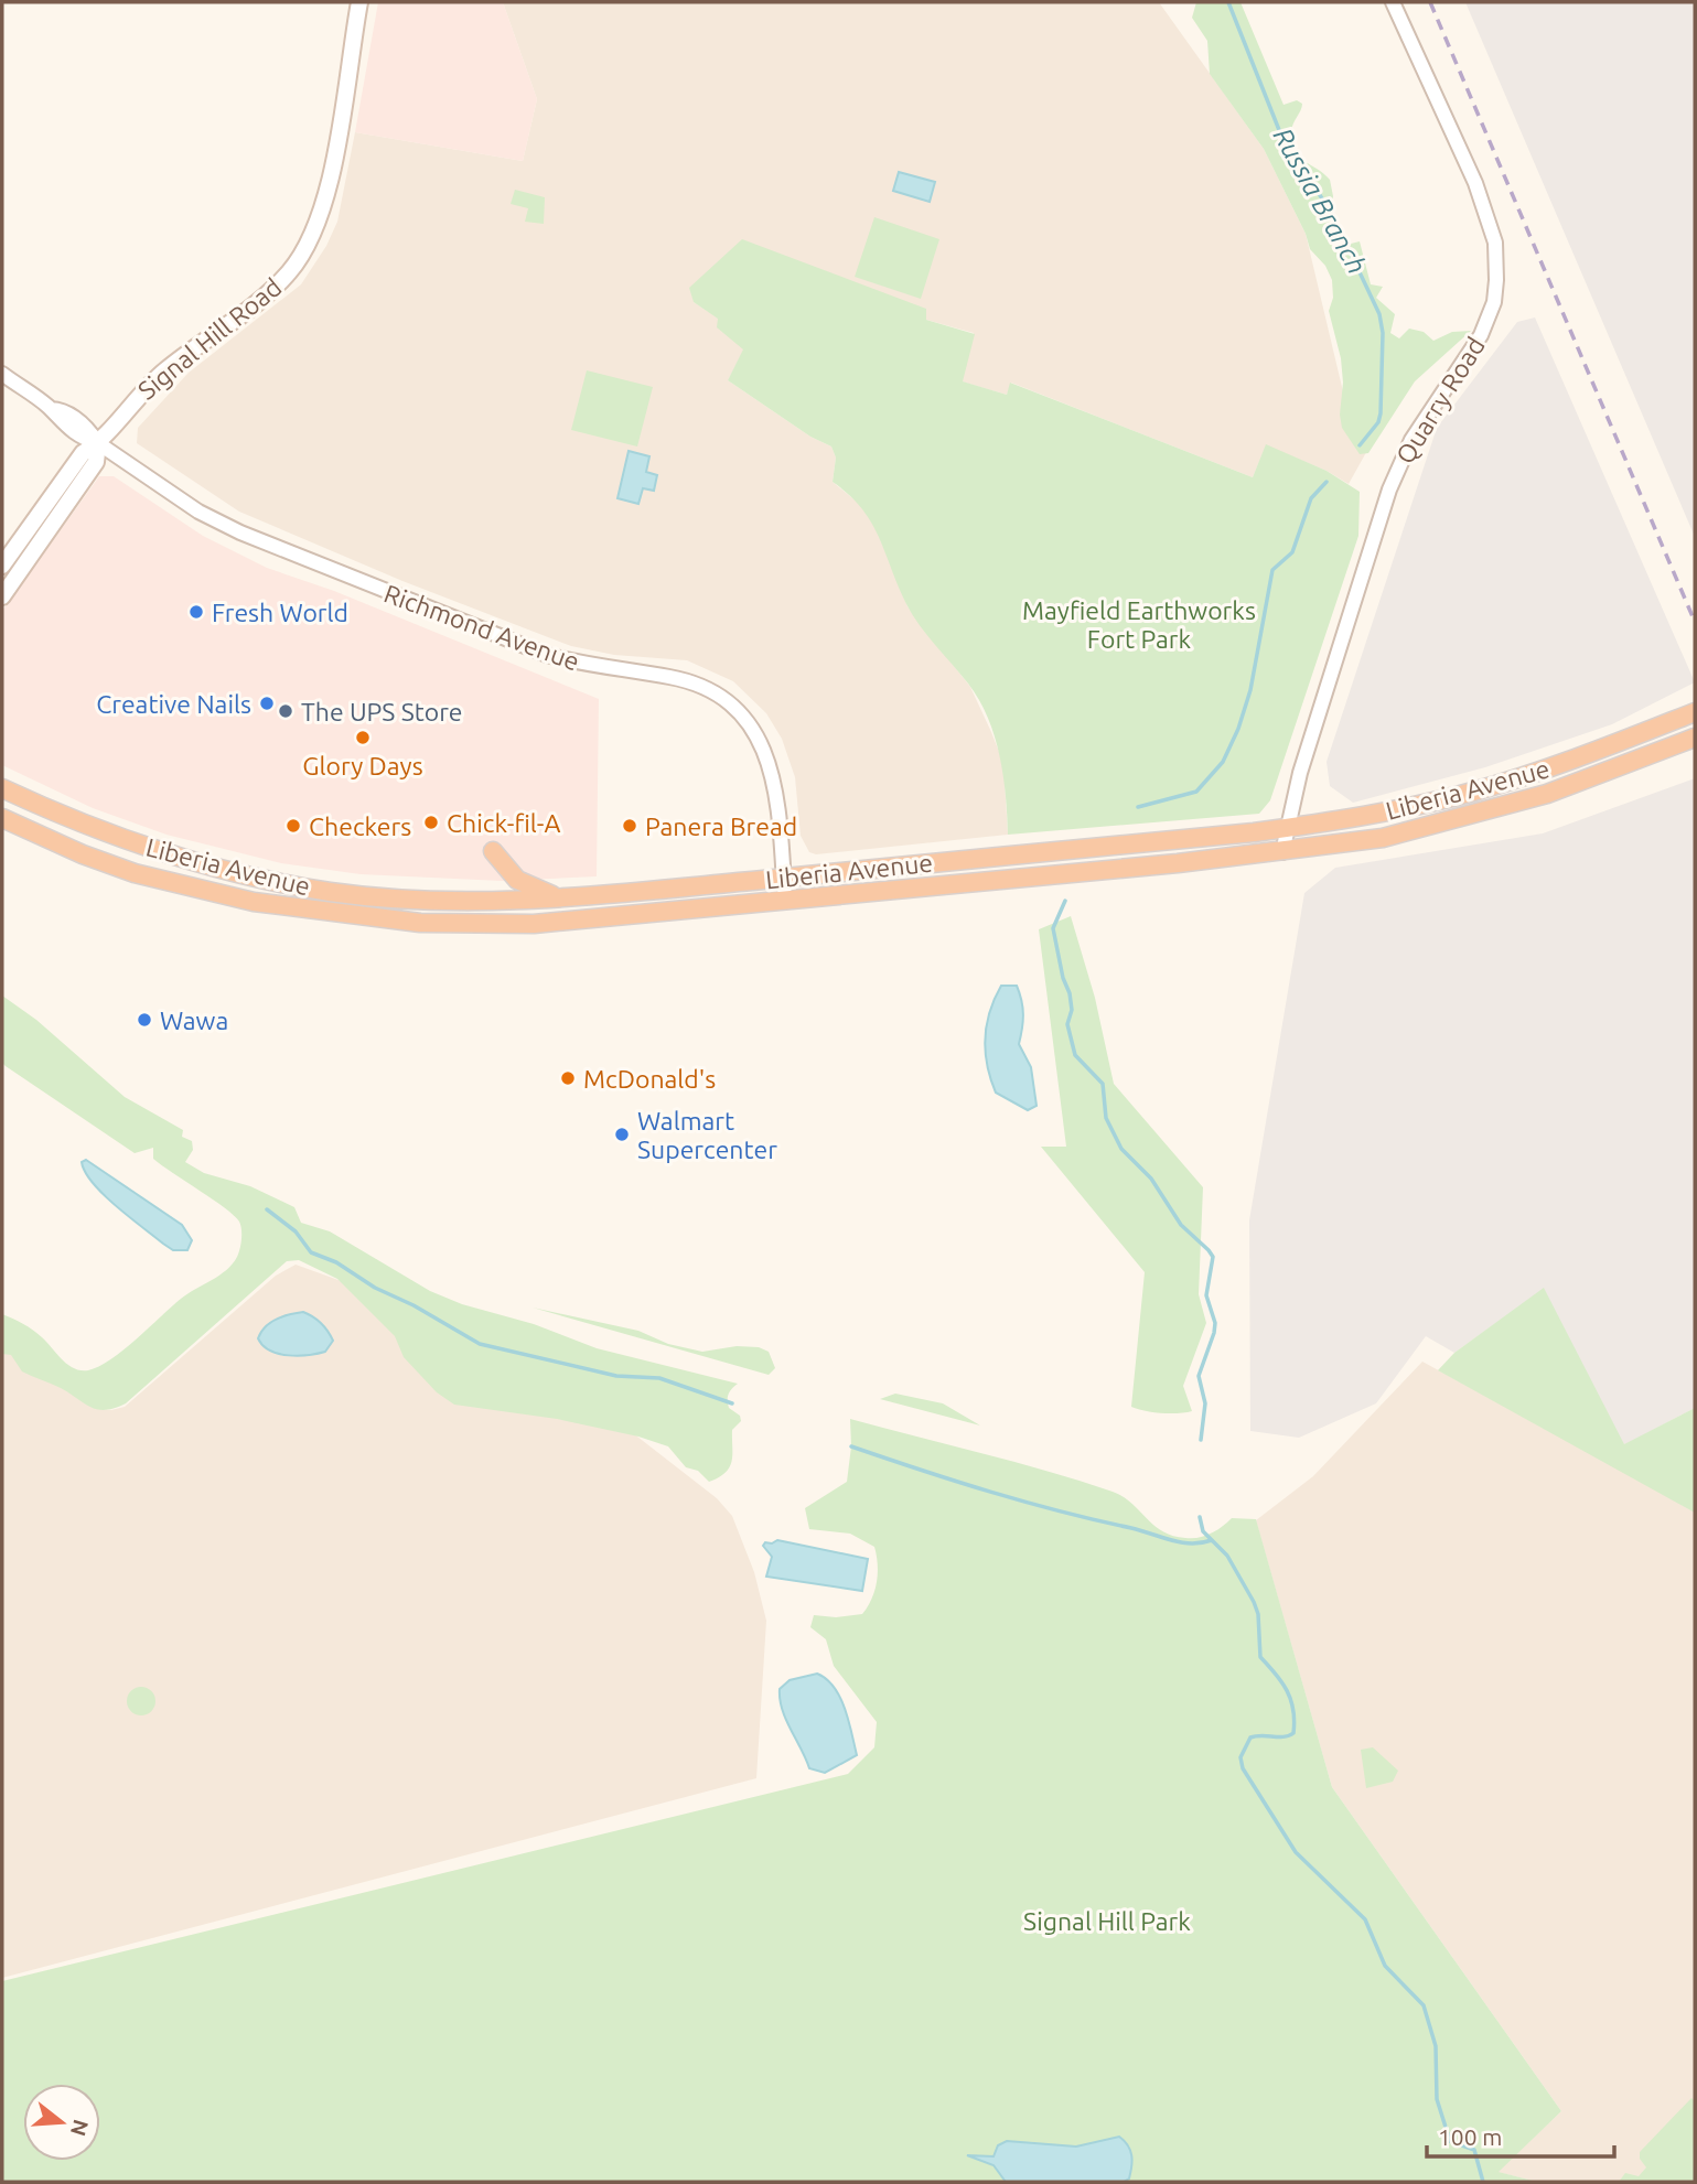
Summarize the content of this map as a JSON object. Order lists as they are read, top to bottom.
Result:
{
  "streets": {
    "highway": ["Liberia Avenue"],
    "main road": ["Signal Hill Road"],
    "street": ["Quarry Road", "Richmond Avenue"]
  },
  "crossings": [
    ["Signal Hill Road", "Richmond Avenue"],
    ["Quarry Road", "Liberia Avenue"],
    ["Richmond Avenue", "Liberia Avenue"]
  ],
  "water": ["Russia Branch"],
  "parks": ["Mayfield Earthworks Fort Park", "Signal Hill Park"],
  "places": [
    "Fresh World",
    "Creative Nails",
    "The UPS Store",
    "Glory Days",
    "Chick-fil-A",
    "Checkers",
    "Panera Bread",
    "Wawa",
    "McDonald's",
    "Walmart Supercenter"
  ],
  "scale_bar": "100 m",
  "north": "right"
}
